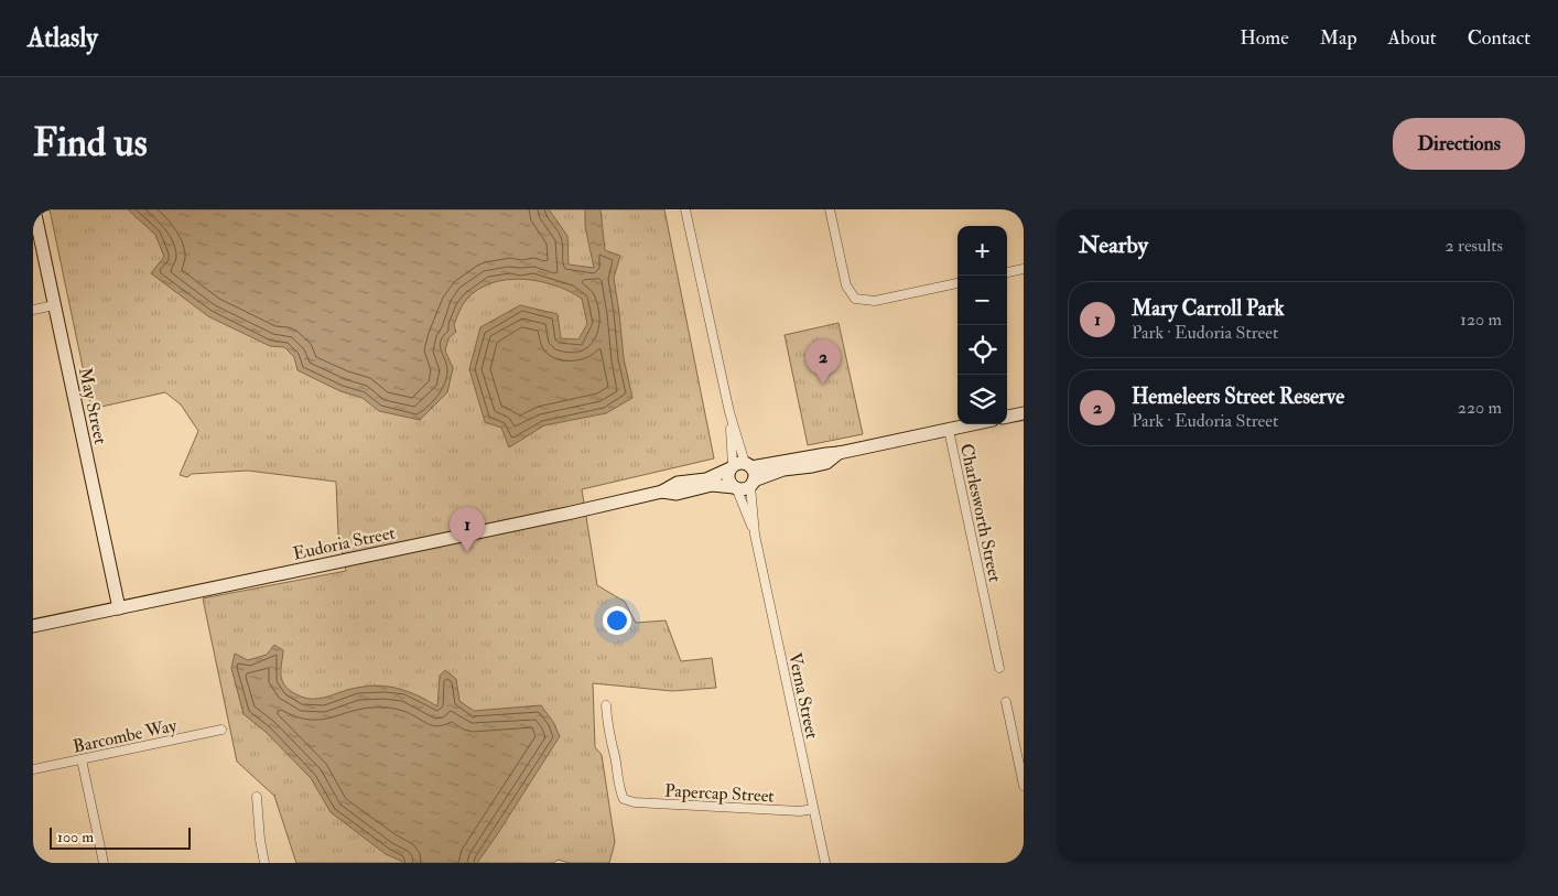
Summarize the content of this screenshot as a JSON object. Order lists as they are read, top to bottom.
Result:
{
  "streets": {
    "street": [
      "May Street",
      "Charlesworth Street",
      "Eudoria Street",
      "Verna Street",
      "Barcombe Way",
      "Papercap Street"
    ]
  },
  "crossings": [
    ["May Street", "Eudoria Street"],
    ["Charlesworth Street", "Eudoria Street"],
    ["Eudoria Street", "Verna Street"],
    ["Verna Street", "Papercap Street"]
  ],
  "scale_bar": "100 m",
  "page": {
    "header": "Atlasly",
    "nav": [
      "Home",
      "Map",
      "About",
      "Contact"
    ],
    "buttons": "Directions",
    "title": "Find us",
    "heading": ["Nearby", "2 results"],
    "map_buttons": ["+", "−"],
    "list": [
      {
        "mark": "1",
        "name": "Mary Carroll Park",
        "note": "Park · Eudoria Street",
        "value": "120 m"
      },
      {
        "mark": "2",
        "name": "Hemeleers Street Reserve",
        "note": "Park · Eudoria Street",
        "value": "220 m"
      }
    ],
    "pins": ["2", "1"],
    "scale": "100 m"
  }
}
